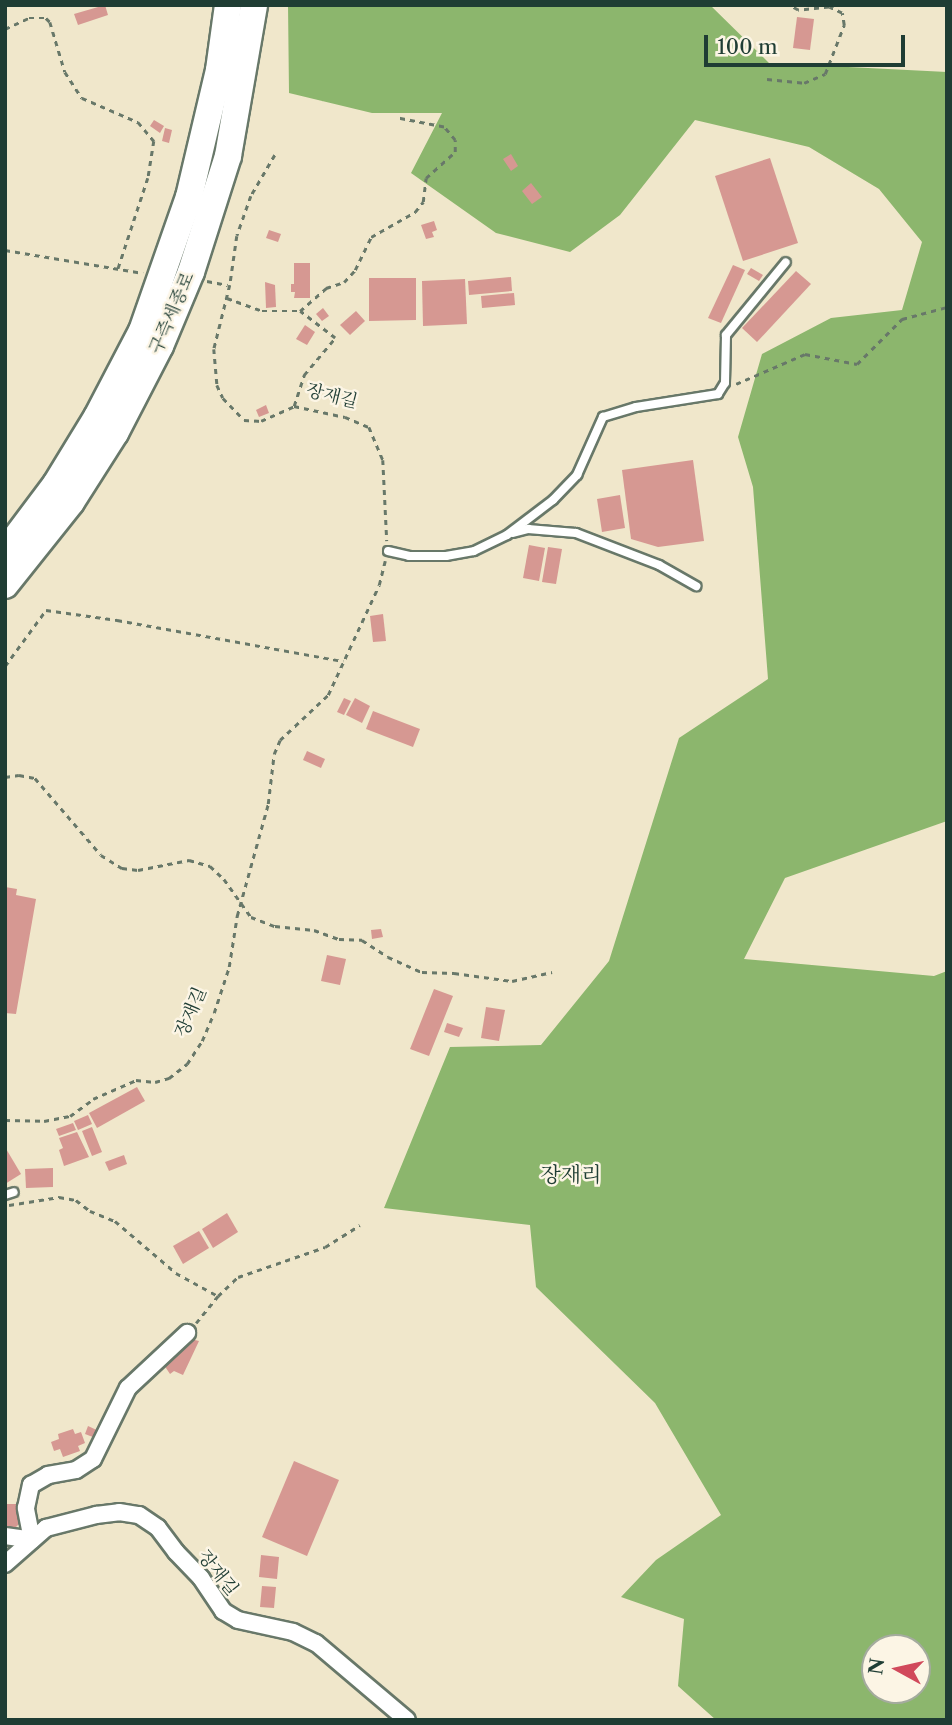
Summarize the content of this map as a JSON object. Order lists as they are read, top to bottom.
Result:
{
  "streets": {
    "highway": ["구즉세종로"],
    "street": ["장재길"]
  },
  "districts": ["장재리"],
  "scale_bar": "100 m",
  "north": "left"
}
